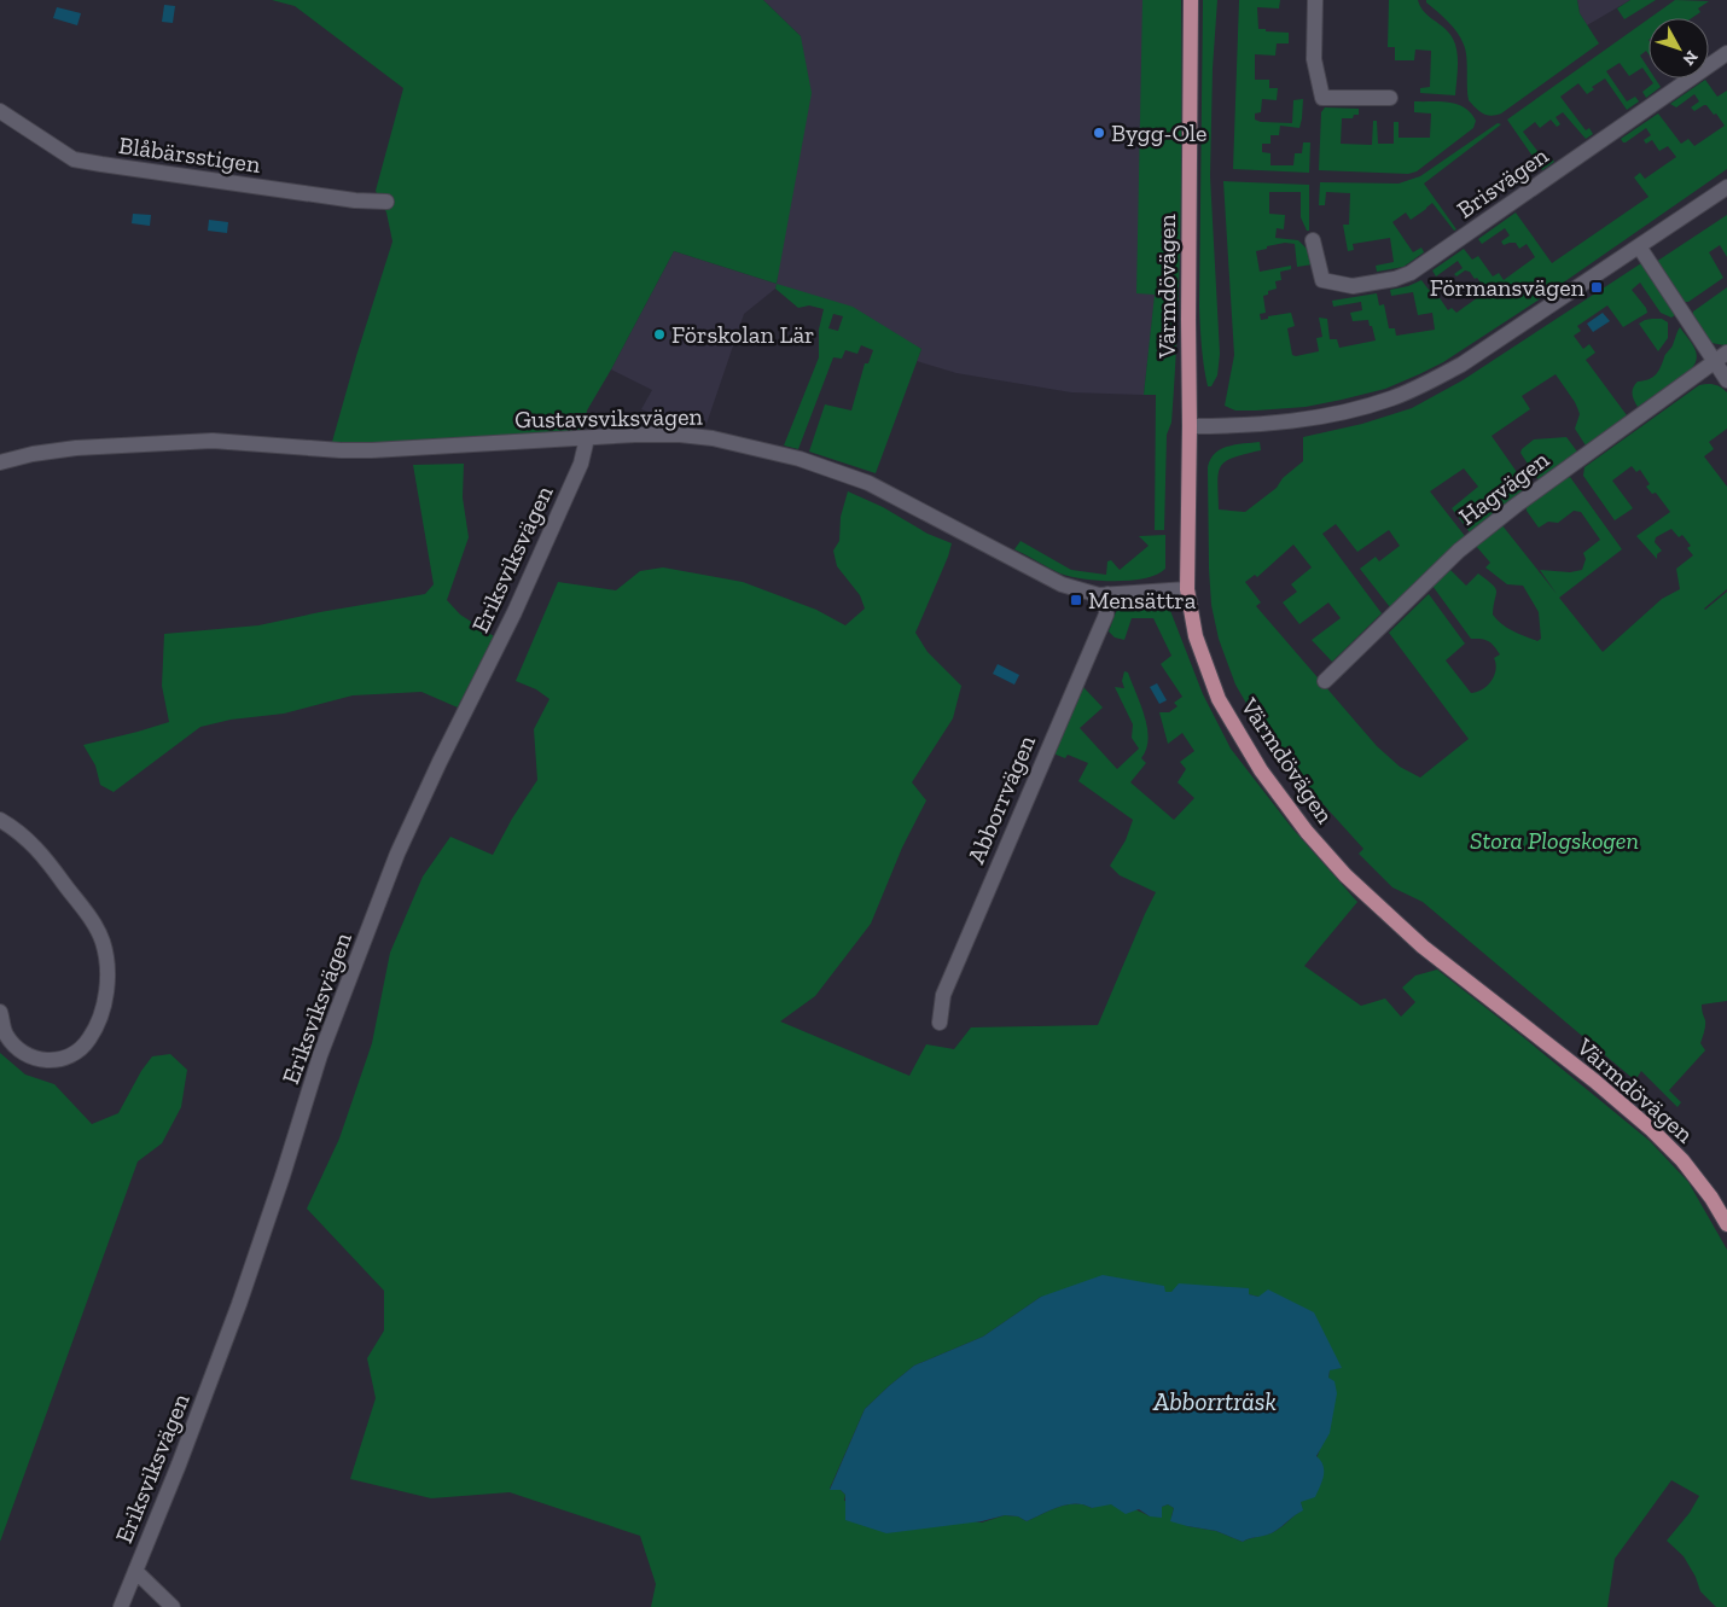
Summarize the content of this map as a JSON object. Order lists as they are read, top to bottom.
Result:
{
  "streets": {
    "main road": ["Värmdövägen"],
    "street": [
      "Blåbärsstigen",
      "Brisvägen",
      "Gustavsviksvägen",
      "Hagvägen",
      "Eriksviksvägen",
      "Abborrvägen"
    ]
  },
  "crossings": [
    ["Värmdövägen", "Gustavsviksvägen"],
    ["Gustavsviksvägen", "Eriksviksvägen"],
    ["Gustavsviksvägen", "Abborrvägen"]
  ],
  "water": ["Abborrträsk"],
  "parks": ["Stora Plogskogen"],
  "places": {
    "other": ["Bygg-Ole", "Förskolan Lär"],
    "transit": ["Förmansvägen", "Mensättra"]
  },
  "north": "bottom right"
}
